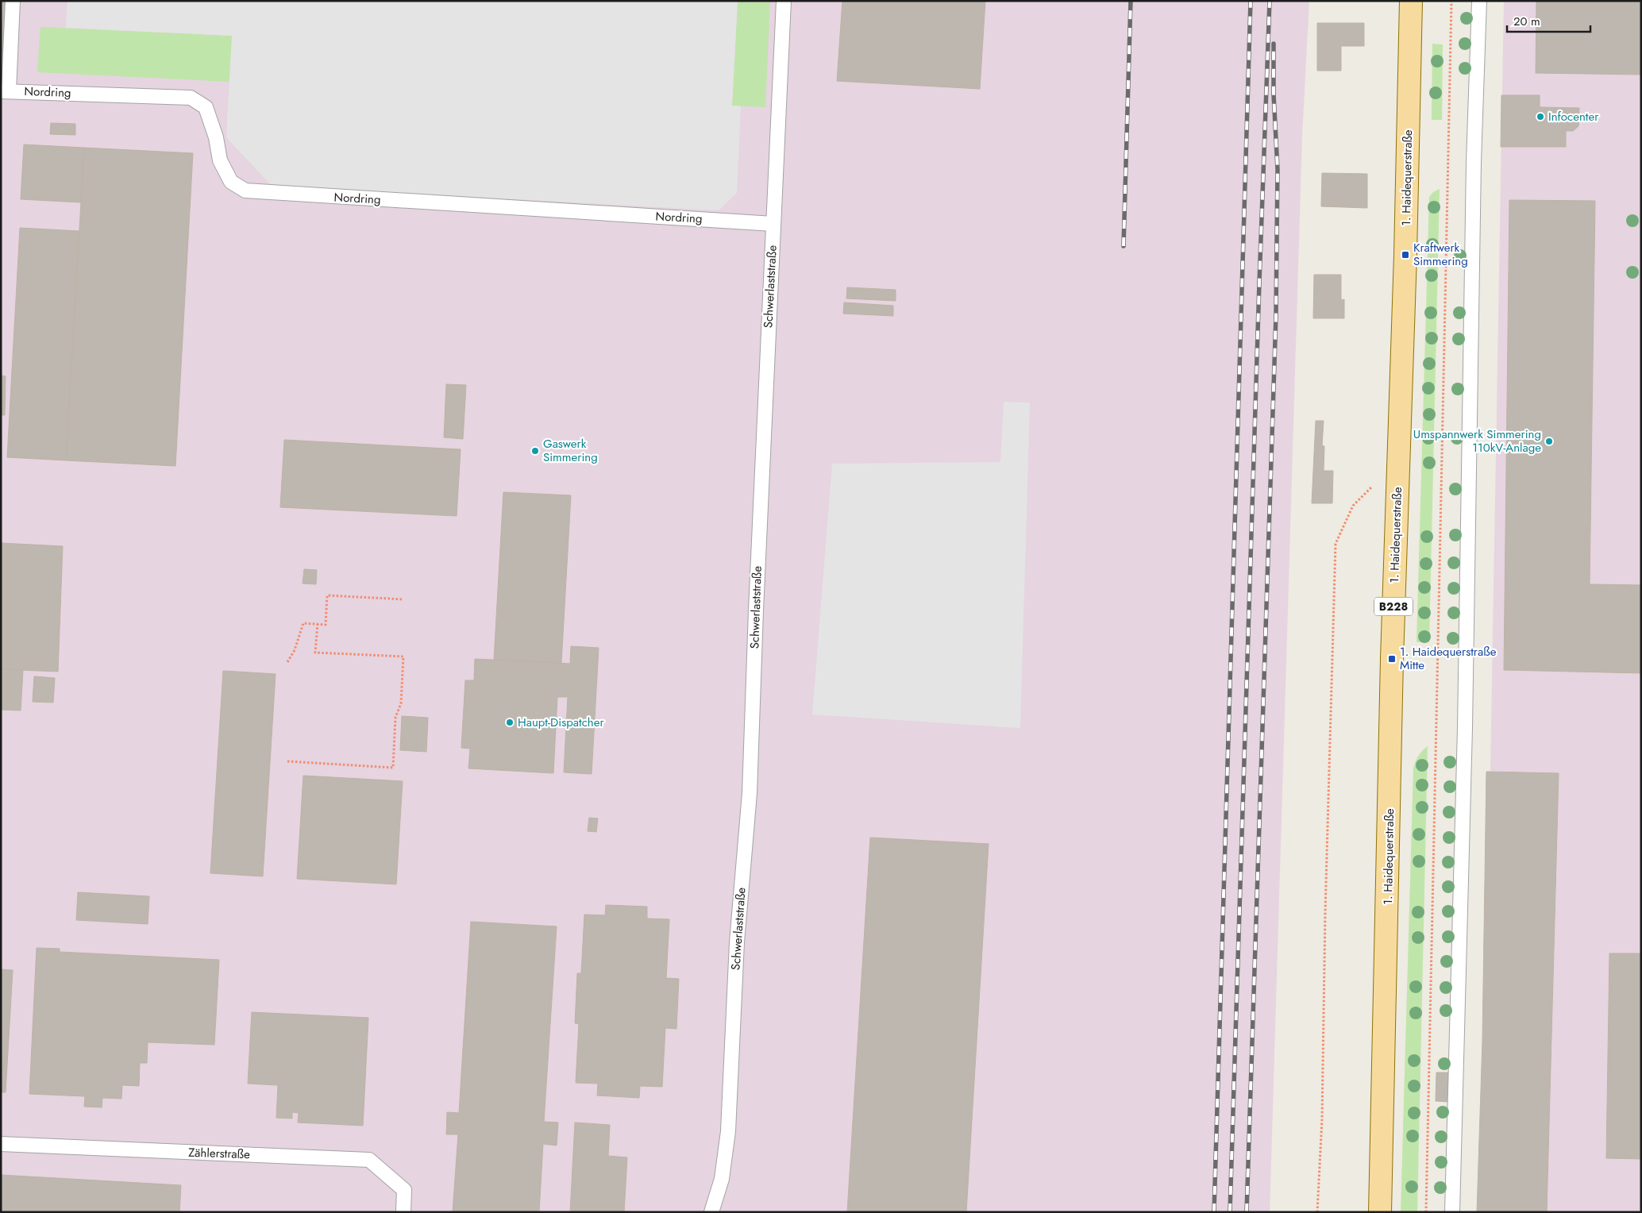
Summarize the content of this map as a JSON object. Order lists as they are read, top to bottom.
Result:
{
  "streets": {
    "main road": ["1. Haidequerstraße", "B228"],
    "lane": ["Nordring", "Schwerlaststraße", "Zählerstraße"]
  },
  "crossings": [
    ["Nordring", "Schwerlaststraße"]
  ],
  "places": {
    "other": [
      "Infocenter",
      "Umspannwerk Simmering 110kV-Anlage",
      "Gaswerk Simmering",
      "Haupt-Dispatcher"
    ],
    "transit": ["Kraftwerk Simmering", "1. Haidequerstraße Mitte"]
  },
  "scale_bar": "20 m"
}
